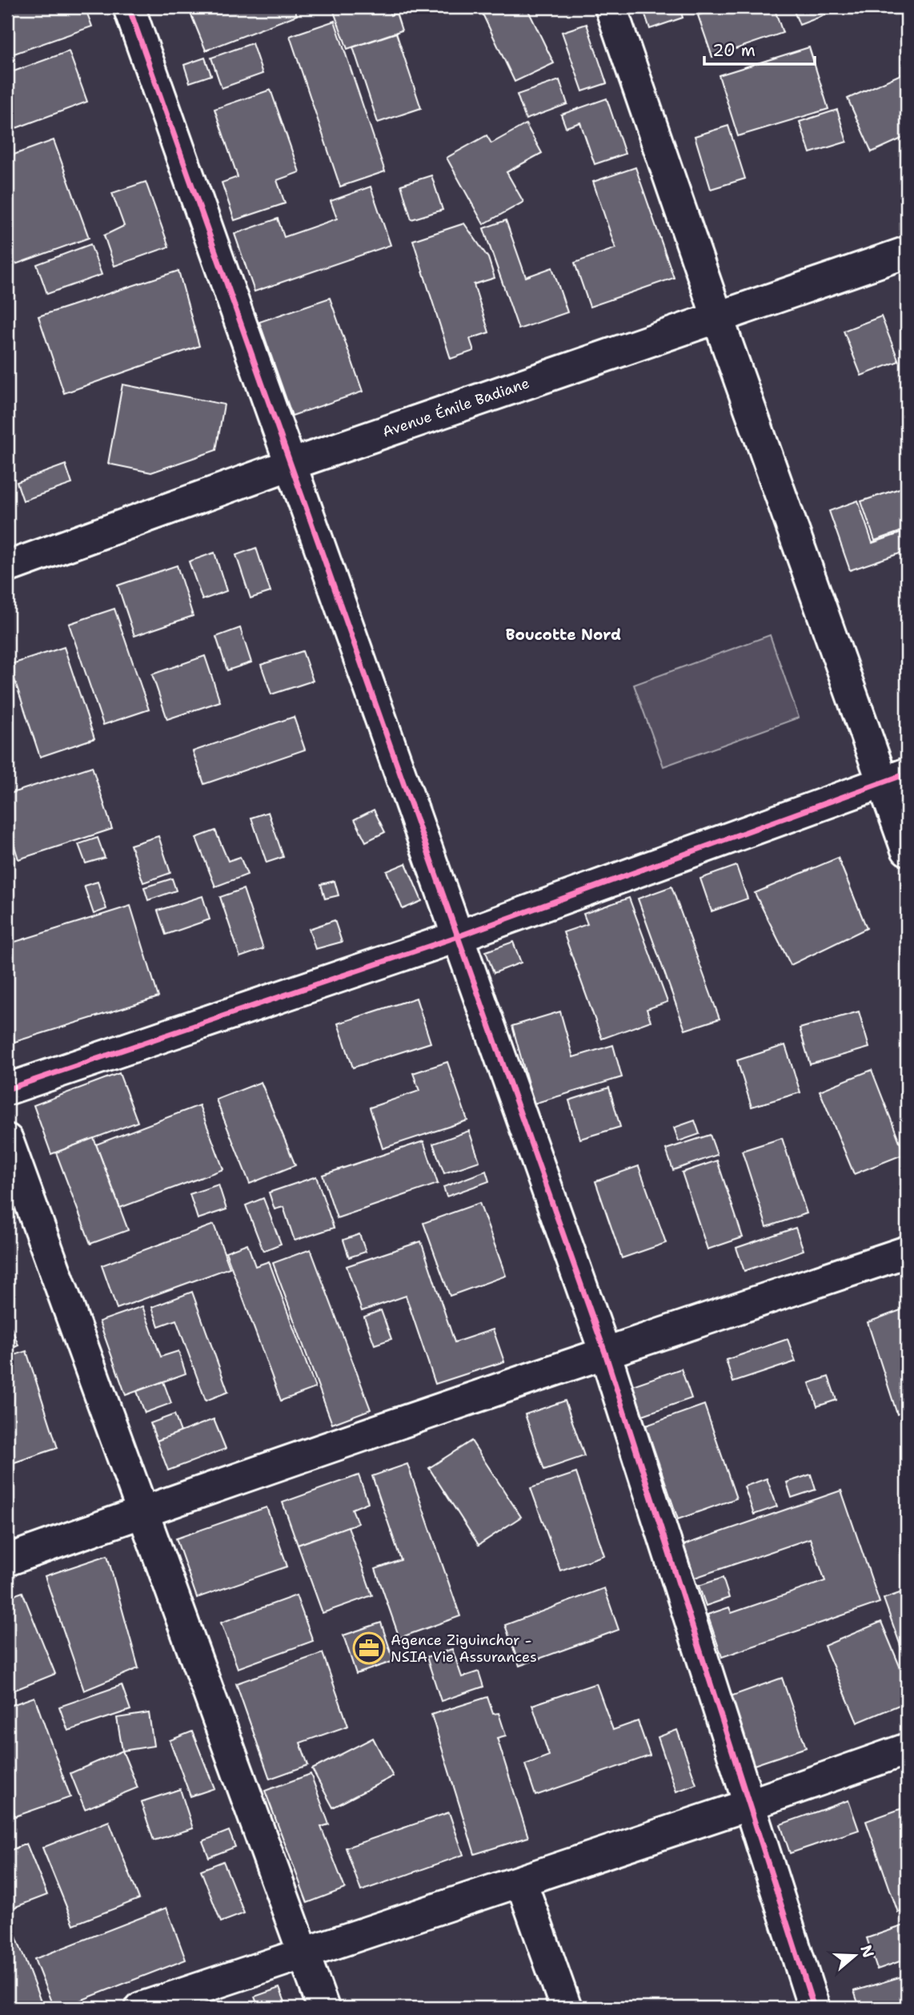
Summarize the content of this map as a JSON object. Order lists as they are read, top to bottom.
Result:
{
  "streets": {
    "street": ["Avenue Émile Badiane"]
  },
  "districts": ["Boucotte Nord"],
  "places": {
    "office": ["Agence Ziguinchor - NSIA Vie Assurances"]
  },
  "scale_bar": "20 m",
  "north": "right"
}
